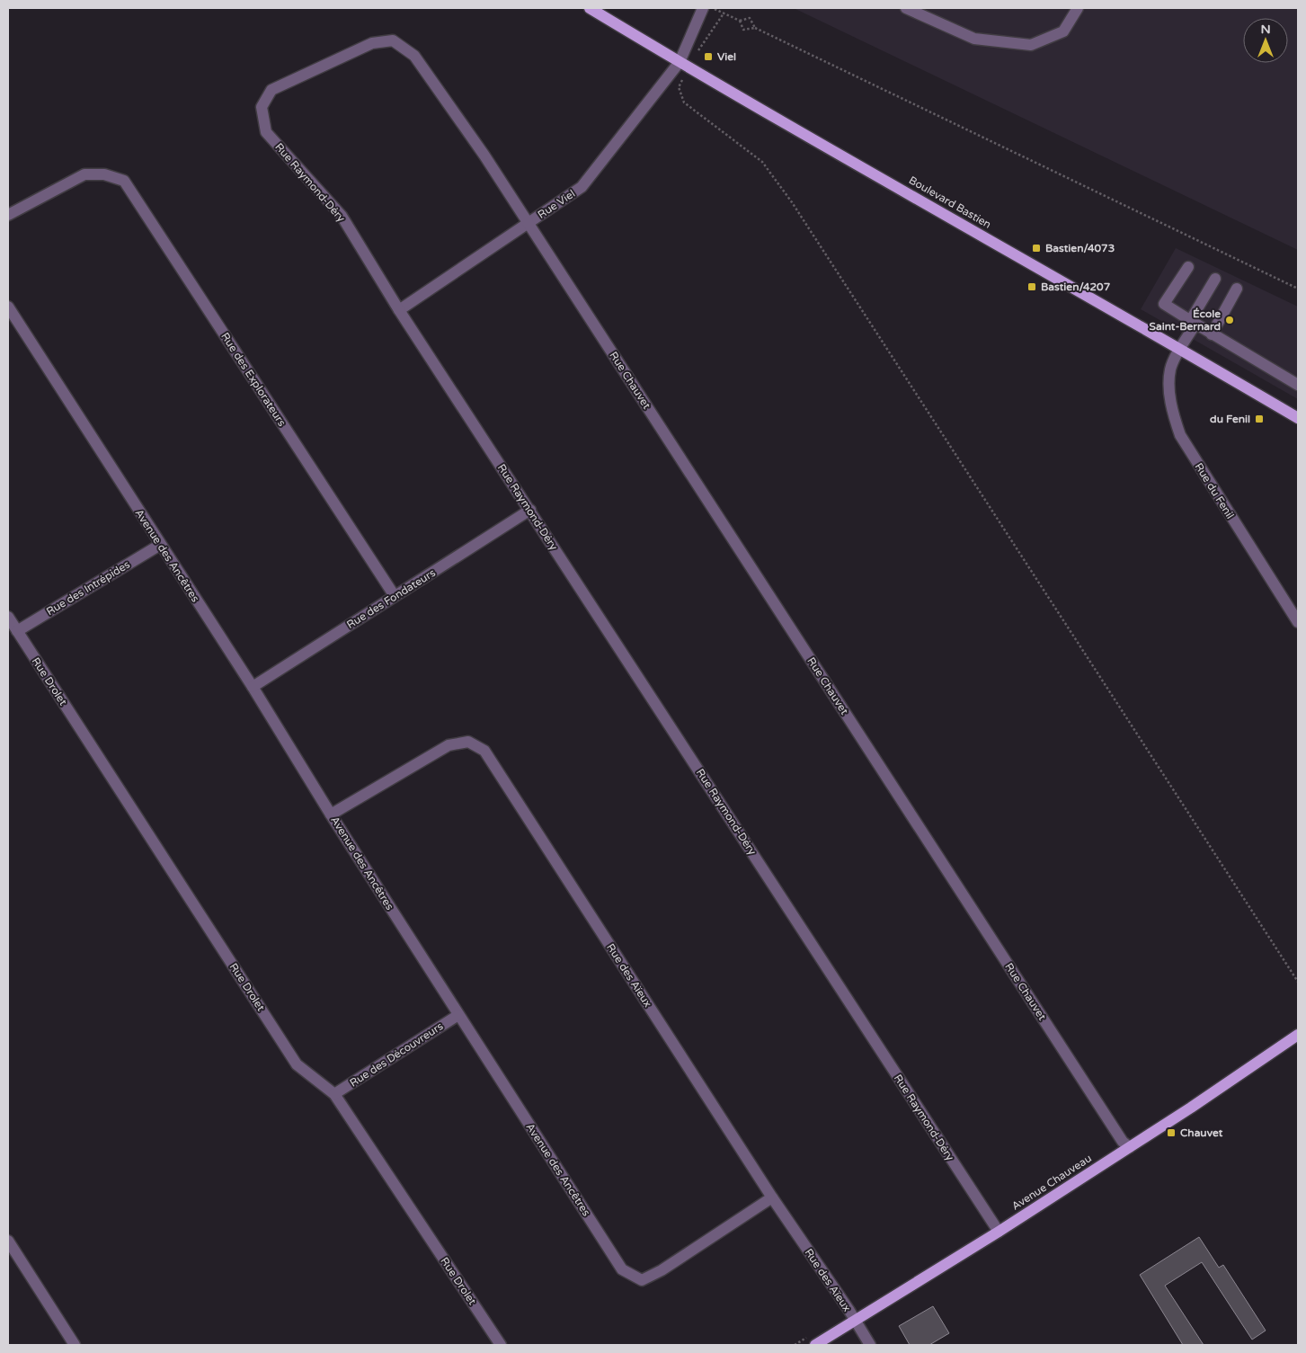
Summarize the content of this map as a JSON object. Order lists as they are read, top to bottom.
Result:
{
  "streets": {
    "main road": ["Boulevard Bastien", "Avenue Chauveau"],
    "street": [
      "Rue Raymond-Déry",
      "Rue Viel",
      "Rue des Explorateurs",
      "Rue Chauvet",
      "Rue du Fenil",
      "Avenue des Ancêtres",
      "Rue des Intrépides",
      "Rue des Fondateurs",
      "Rue Drolet",
      "Rue des Aïeux",
      "Rue des Découvreurs"
    ]
  },
  "crossings": [
    ["Rue Raymond-Déry", "Rue Viel"],
    ["Rue Raymond-Déry", "Rue Chauvet"],
    ["Rue Raymond-Déry", "Rue des Fondateurs"],
    ["Rue Raymond-Déry", "Avenue Chauveau"],
    ["Boulevard Bastien", "Rue Viel"],
    ["Boulevard Bastien", "Rue du Fenil"],
    ["Rue Viel", "Rue Chauvet"],
    ["Rue des Explorateurs", "Rue des Fondateurs"],
    ["Rue Chauvet", "Avenue Chauveau"],
    ["Avenue des Ancêtres", "Rue des Intrépides"],
    ["Avenue des Ancêtres", "Rue des Fondateurs"],
    ["Avenue des Ancêtres", "Rue des Aïeux"],
    ["Avenue des Ancêtres", "Rue des Découvreurs"],
    ["Rue des Intrépides", "Rue Drolet"],
    ["Rue Drolet", "Rue des Découvreurs"],
    ["Rue des Aïeux", "Avenue Chauveau"]
  ],
  "places": {
    "transit": [
      "Viel",
      "Bastien/4073",
      "Bastien/4207",
      "du Fenil",
      "Chauvet"
    ],
    "other": ["École Saint-Bernard"]
  },
  "north": "top"
}
